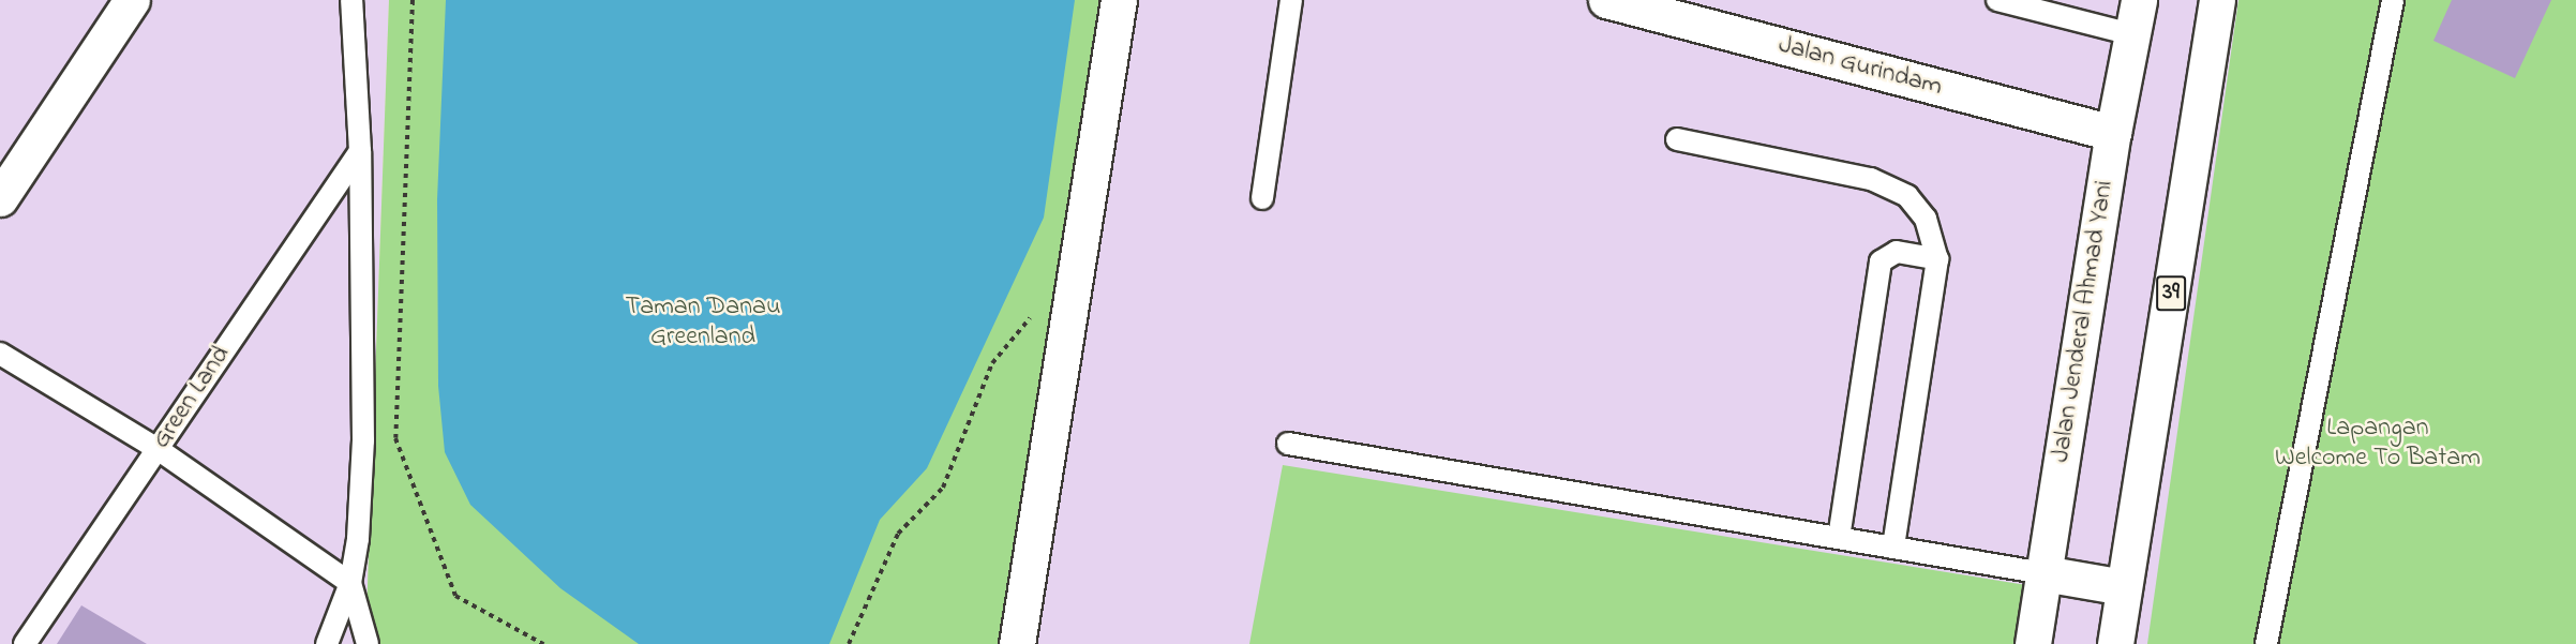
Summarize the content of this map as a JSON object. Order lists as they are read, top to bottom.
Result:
{
  "streets": {
    "main road": ["Jalan Gurindam", "39", "Jalan Jenderal Ahmad Yani"],
    "lane": ["Green Land"]
  },
  "crossings": [
    ["Jalan Gurindam", "Jalan Jenderal Ahmad Yani"]
  ],
  "parks": ["Taman Danau Greenland", "Lapangan Welcome To Batam"]
}
